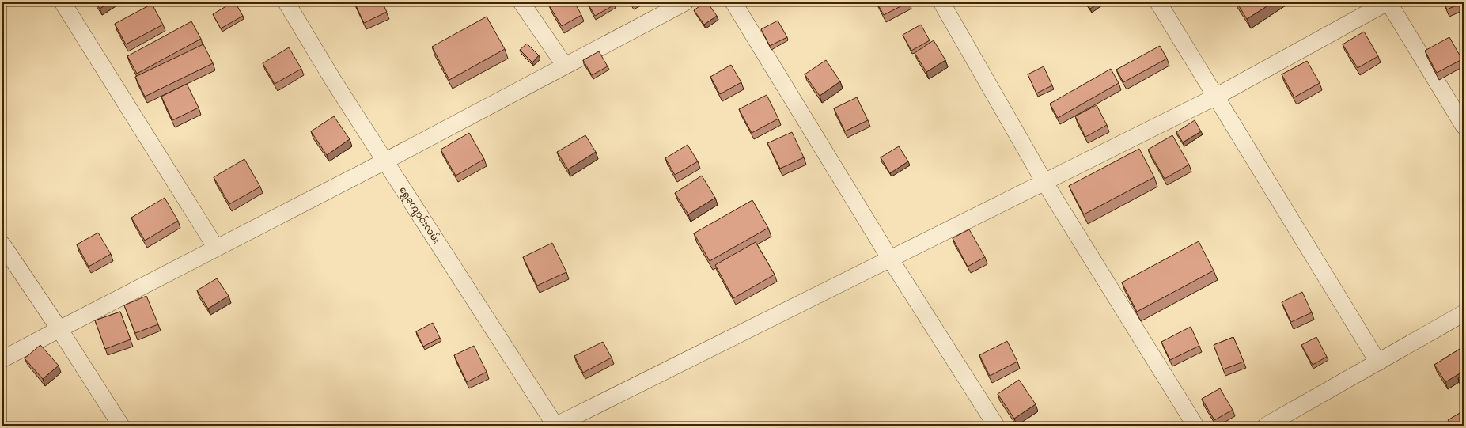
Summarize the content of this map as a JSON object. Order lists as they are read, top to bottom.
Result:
{
  "streets": {
    "street": ["ရွှေကျောင်းလမ်း"]
  }
}
